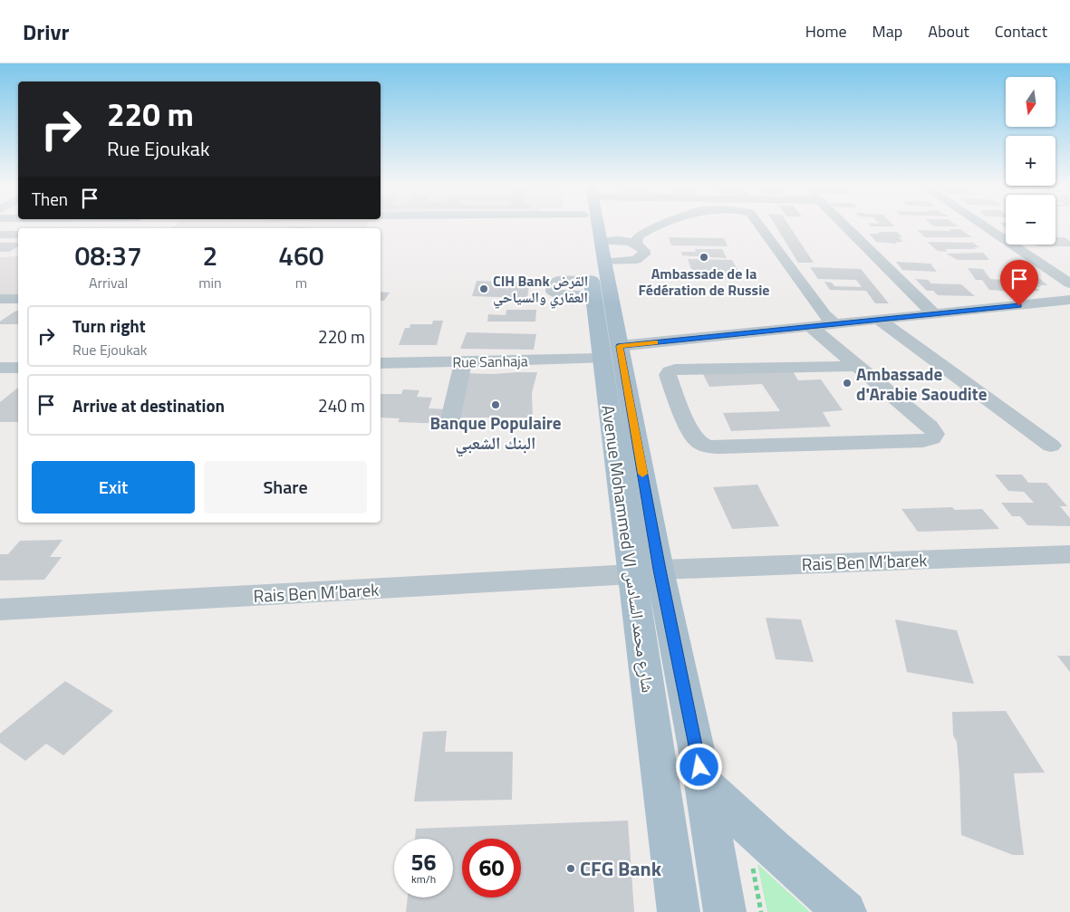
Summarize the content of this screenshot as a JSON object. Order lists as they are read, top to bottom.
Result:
{
  "streets": {
    "main road": ["Avenue Mohammed VI شارع محمد السادس"],
    "street": ["Rue Sanhaja", "Rais Ben M’barek"]
  },
  "crossings": [
    ["Rue Sanhaja", "Avenue Mohammed VI شارع محمد السادس"],
    ["Avenue Mohammed VI شارع محمد السادس", "Rais Ben M’barek"]
  ],
  "places": [
    "Ambassade de la Fédération de Russie",
    "CIH Bank القرض العقاري والسياحي",
    "Ambassade d'Arabie Saoudite",
    "Banque Populaire البنك الشعبي",
    "CFG Bank"
  ],
  "north": "bottom",
  "page": {
    "header": "Drivr",
    "nav": [
      "Home",
      "Map",
      "About",
      "Contact"
    ],
    "map_buttons": ["+", "−"],
    "turn": ["220 m", "Rue Ejoukak"],
    "then": "Then",
    "eta": [
      "08:37",
      "Arrival",
      "2",
      "min",
      "460",
      "m"
    ],
    "list": [
      {
        "name": "Turn right",
        "note": "Rue Ejoukak",
        "value": "220 m"
      },
      {
        "name": "Arrive at destination",
        "value": "240 m"
      }
    ],
    "buttons": ["Exit", "Share"],
    "speed": "56 km/h",
    "limit": "60"
  }
}
